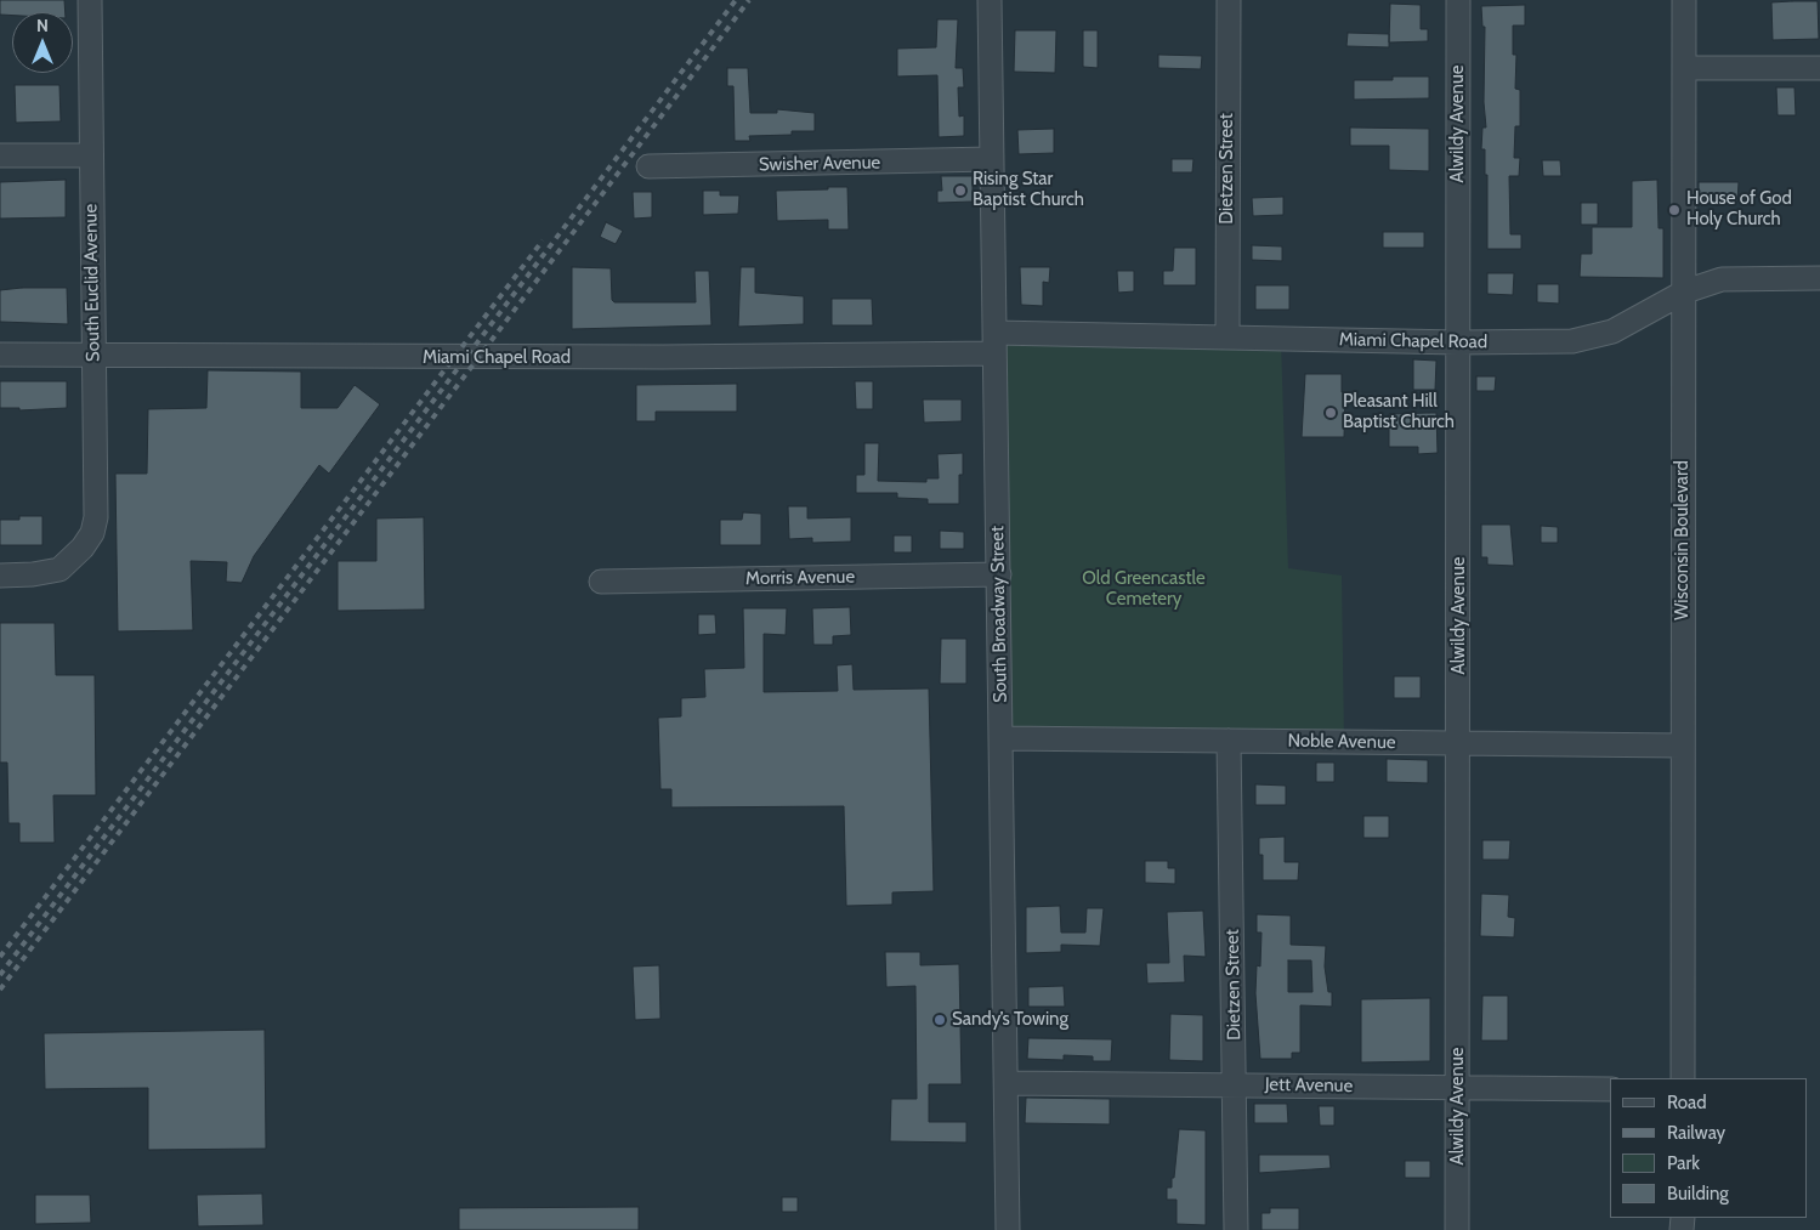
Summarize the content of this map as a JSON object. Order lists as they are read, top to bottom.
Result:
{
  "streets": {
    "street": [
      "Alwildy Avenue",
      "Swisher Avenue",
      "Dietzen Street",
      "South Euclid Avenue",
      "Miami Chapel Road",
      "Wisconsin Boulevard",
      "Morris Avenue",
      "South Broadway Street",
      "Noble Avenue",
      "Jett Avenue"
    ]
  },
  "crossings": [
    ["Alwildy Avenue", "Miami Chapel Road"],
    ["Alwildy Avenue", "Noble Avenue"],
    ["Alwildy Avenue", "Jett Avenue"],
    ["Swisher Avenue", "South Broadway Street"],
    ["Dietzen Street", "Miami Chapel Road"],
    ["Dietzen Street", "Noble Avenue"],
    ["Dietzen Street", "Jett Avenue"],
    ["South Euclid Avenue", "Miami Chapel Road"],
    ["Miami Chapel Road", "Wisconsin Boulevard"],
    ["Miami Chapel Road", "South Broadway Street"],
    ["Wisconsin Boulevard", "Noble Avenue"],
    ["Morris Avenue", "South Broadway Street"],
    ["South Broadway Street", "Noble Avenue"],
    ["South Broadway Street", "Jett Avenue"]
  ],
  "parks": ["Old Greencastle Cemetery"],
  "places": [
    "Rising Star Baptist Church",
    "House of God Holy Church",
    "Pleasant Hill Baptist Church",
    "Sandy’s Towing"
  ],
  "legend": [
    "Road",
    "Railway",
    "Park",
    "Building"
  ],
  "north": "top"
}
